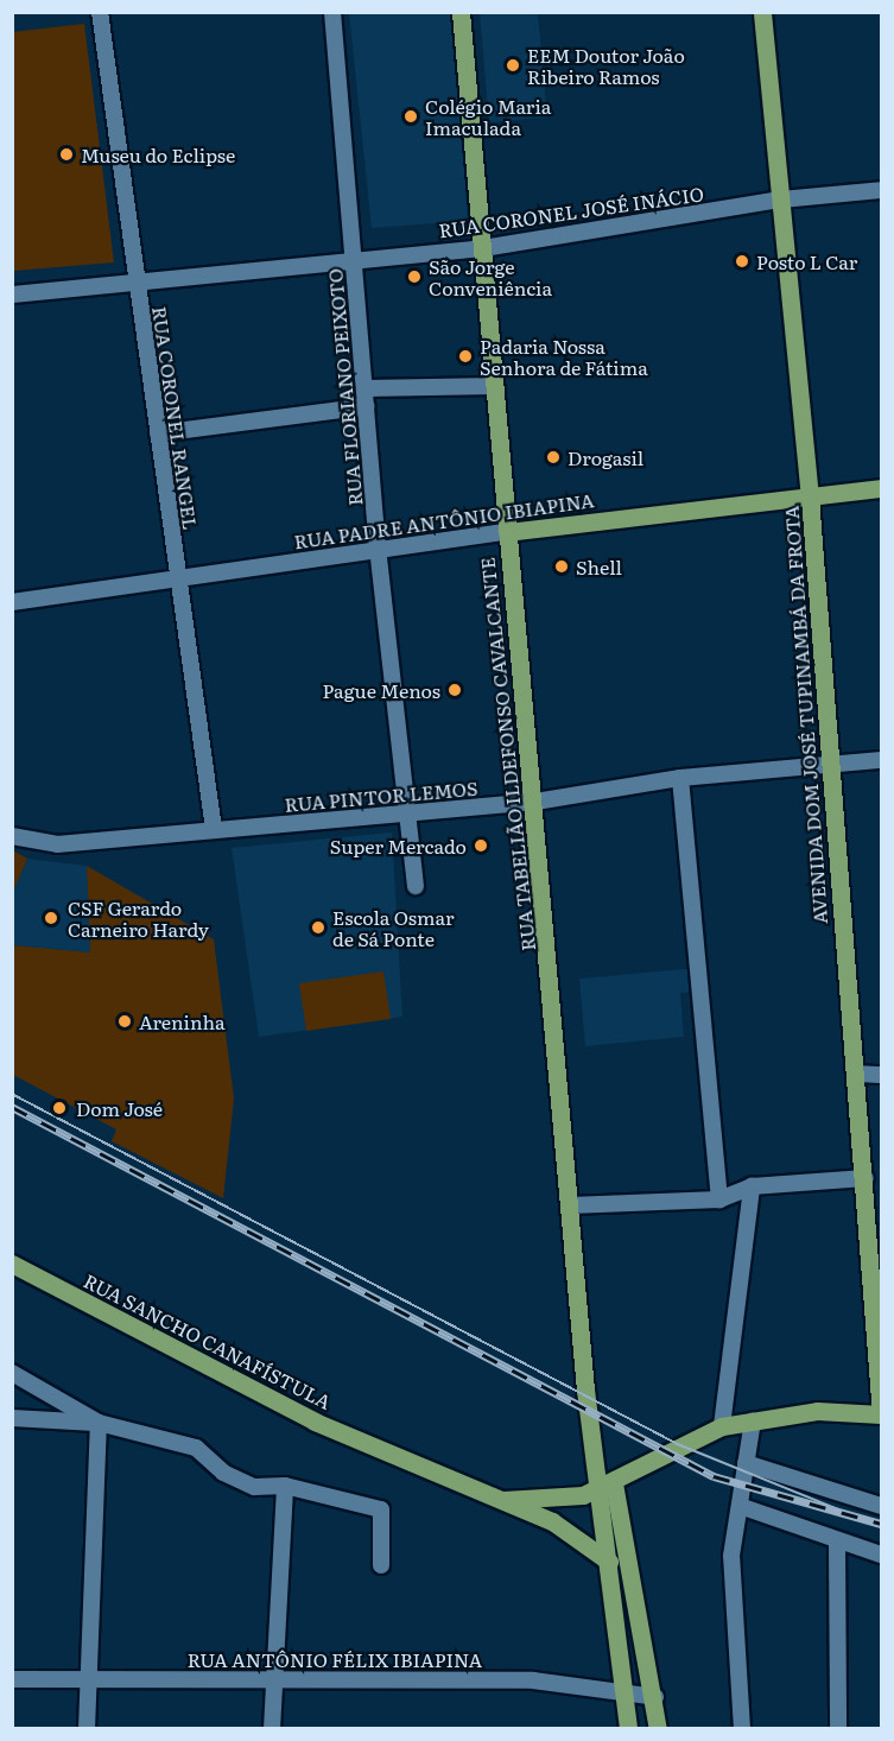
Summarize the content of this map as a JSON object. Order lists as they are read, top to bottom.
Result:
{
  "streets": {
    "main road": [
      "RUA PADRE ANTÔNIO IBIAPINA",
      "AVENIDA DOM JOSÉ TUPINAMBÁ DA FROTA",
      "RUA TABELIÃO ILDEFONSO CAVALCANTE",
      "RUA SANCHO CANAFÍSTULA"
    ],
    "street": [
      "RUA CORONEL JOSÉ INÁCIO",
      "RUA FLORIANO PEIXOTO",
      "RUA CORONEL RANGEL",
      "RUA PINTOR LEMOS",
      "RUA ANTÔNIO FÉLIX IBIAPINA"
    ]
  },
  "crossings": [
    ["RUA CORONEL JOSÉ INÁCIO", "RUA FLORIANO PEIXOTO"],
    ["RUA CORONEL JOSÉ INÁCIO", "RUA CORONEL RANGEL"],
    ["RUA CORONEL JOSÉ INÁCIO", "AVENIDA DOM JOSÉ TUPINAMBÁ DA FROTA"],
    ["RUA CORONEL JOSÉ INÁCIO", "RUA TABELIÃO ILDEFONSO CAVALCANTE"],
    ["RUA FLORIANO PEIXOTO", "RUA PADRE ANTÔNIO IBIAPINA"],
    ["RUA FLORIANO PEIXOTO", "RUA PINTOR LEMOS"],
    ["RUA CORONEL RANGEL", "RUA PADRE ANTÔNIO IBIAPINA"],
    ["RUA CORONEL RANGEL", "RUA PINTOR LEMOS"],
    ["RUA PADRE ANTÔNIO IBIAPINA", "AVENIDA DOM JOSÉ TUPINAMBÁ DA FROTA"],
    ["RUA PADRE ANTÔNIO IBIAPINA", "RUA TABELIÃO ILDEFONSO CAVALCANTE"],
    ["AVENIDA DOM JOSÉ TUPINAMBÁ DA FROTA", "RUA PINTOR LEMOS"],
    ["RUA TABELIÃO ILDEFONSO CAVALCANTE", "RUA PINTOR LEMOS"]
  ],
  "places": [
    "EEM Doutor João Ribeiro Ramos",
    "Colégio Maria Imaculada",
    "Museu do Eclipse",
    "Posto L Car",
    "São Jorge Conveniência",
    "Padaria Nossa Senhora de Fátima",
    "Drogasil",
    "Shell",
    "Pague Menos",
    "Super Mercado",
    "CSF Gerardo Carneiro Hardy",
    "Escola Osmar de Sá Ponte",
    "Areninha",
    "Dom José"
  ]
}
